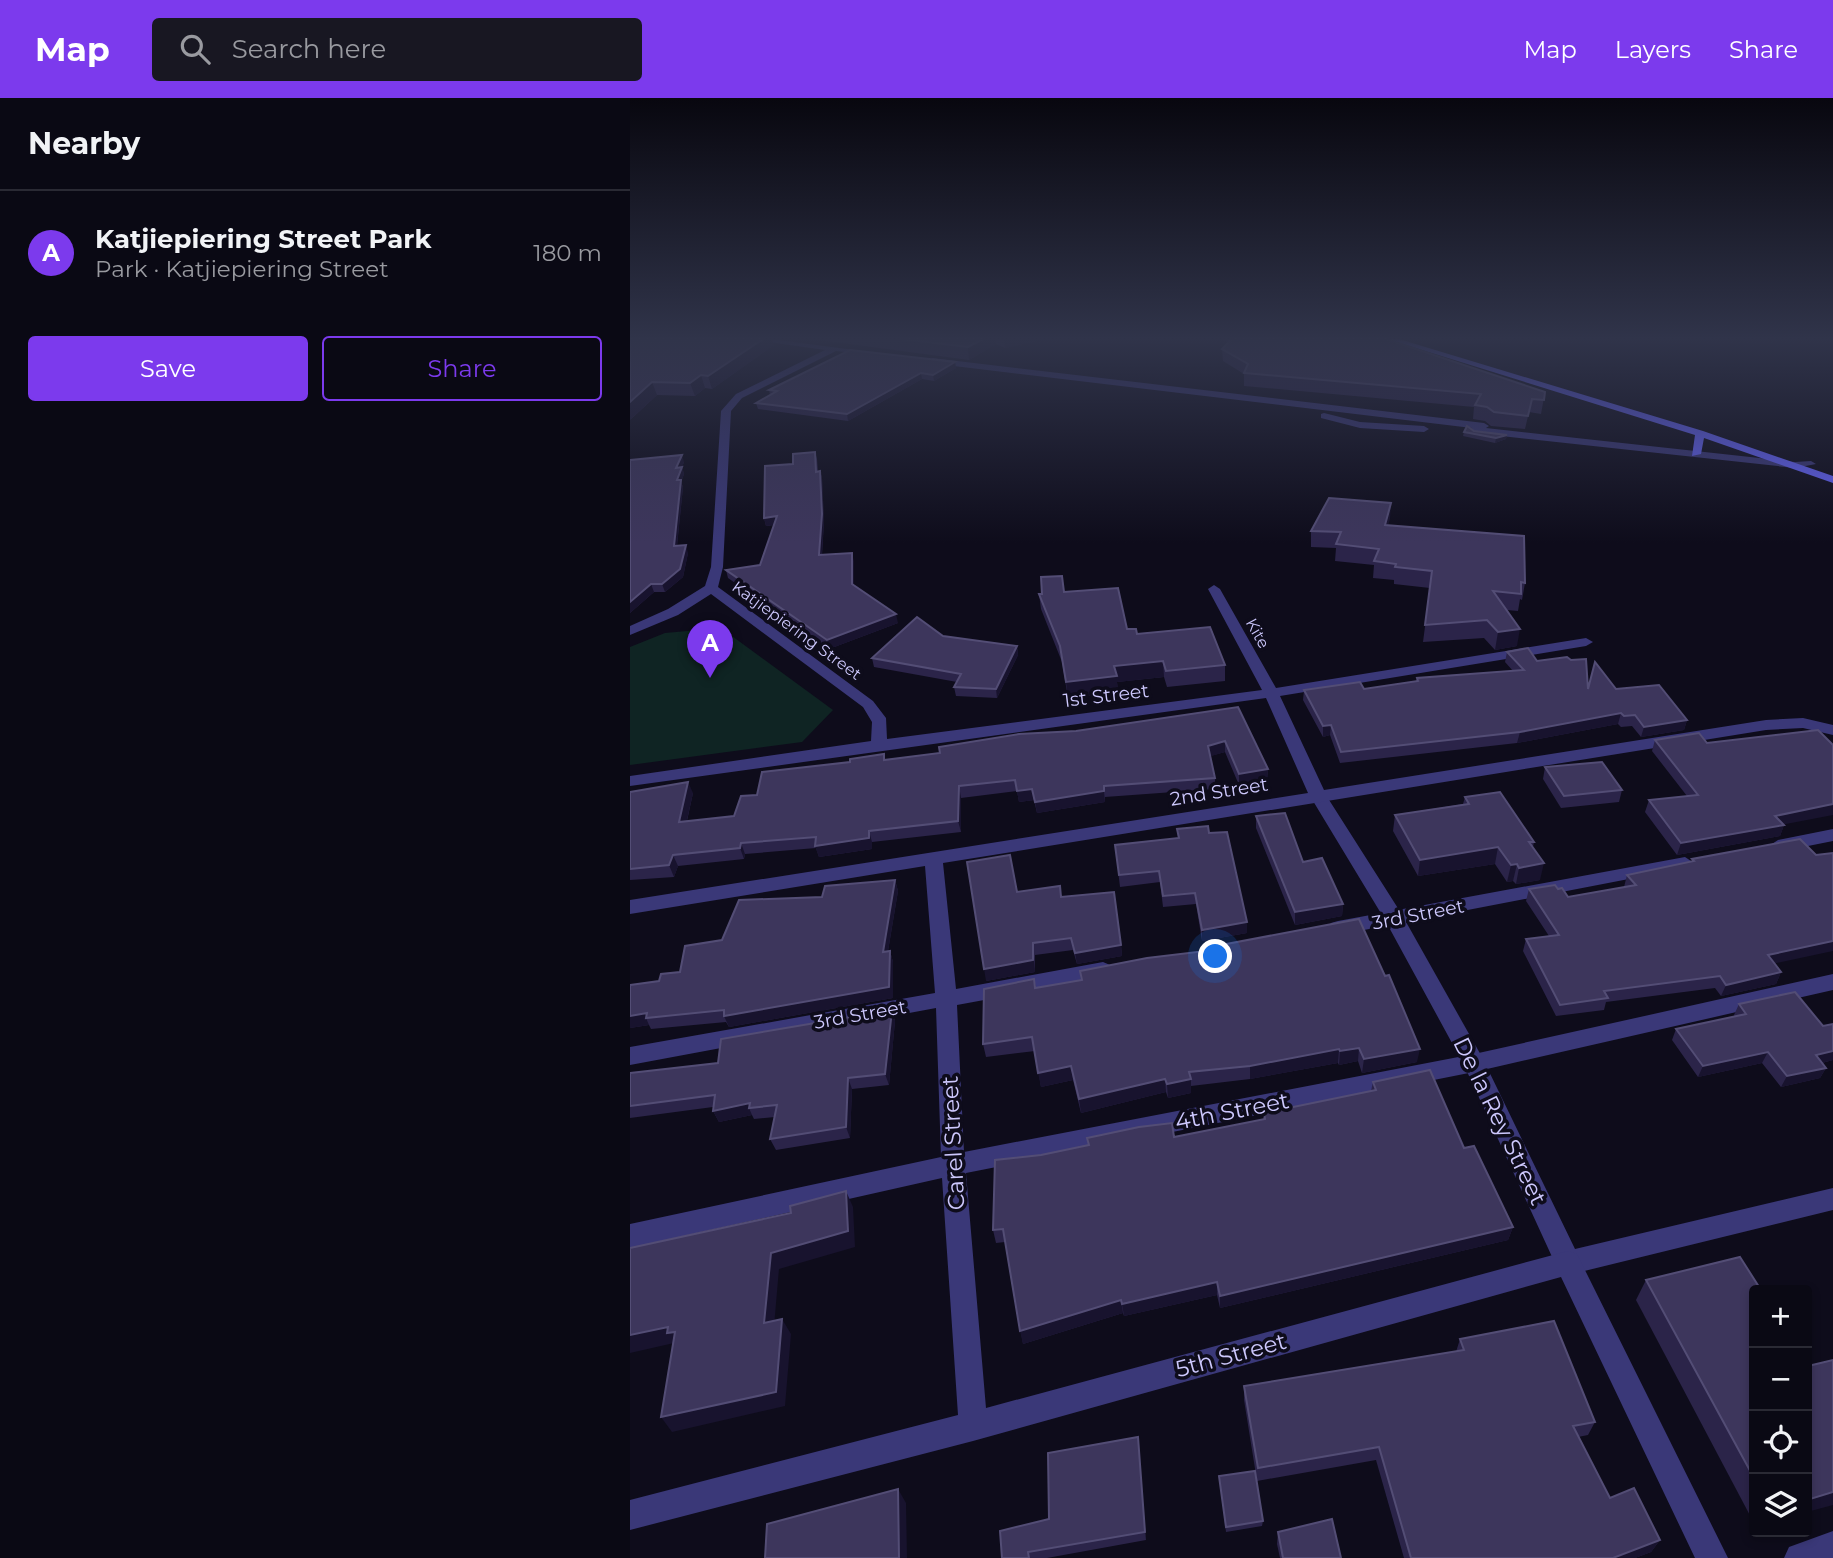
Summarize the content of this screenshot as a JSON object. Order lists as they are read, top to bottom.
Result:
{
  "streets": {
    "street": [
      "Katjiepiering Street",
      "Kite",
      "1st Street",
      "2nd Street",
      "3rd Street",
      "4th Street",
      "De la Rey Street",
      "Carel Street",
      "5th Street"
    ]
  },
  "crossings": [
    ["Katjiepiering Street", "1st Street"],
    ["Kite", "1st Street"],
    ["Kite", "De la Rey Street"],
    ["1st Street", "De la Rey Street"],
    ["2nd Street", "De la Rey Street"],
    ["2nd Street", "Carel Street"],
    ["3rd Street", "De la Rey Street"],
    ["3rd Street", "Carel Street"],
    ["4th Street", "De la Rey Street"],
    ["4th Street", "Carel Street"],
    ["De la Rey Street", "5th Street"],
    ["Carel Street", "5th Street"]
  ],
  "page": {
    "header": "Map",
    "search": "Search here",
    "nav": ["Map", "Layers", "Share"],
    "heading": "Nearby",
    "list": [
      {
        "mark": "A",
        "name": "Katjiepiering Street Park",
        "note": "Park · Katjiepiering Street",
        "value": "180 m"
      }
    ],
    "buttons": ["Save", "Share"],
    "pins": "A",
    "map_buttons": ["+", "−"]
  }
}
